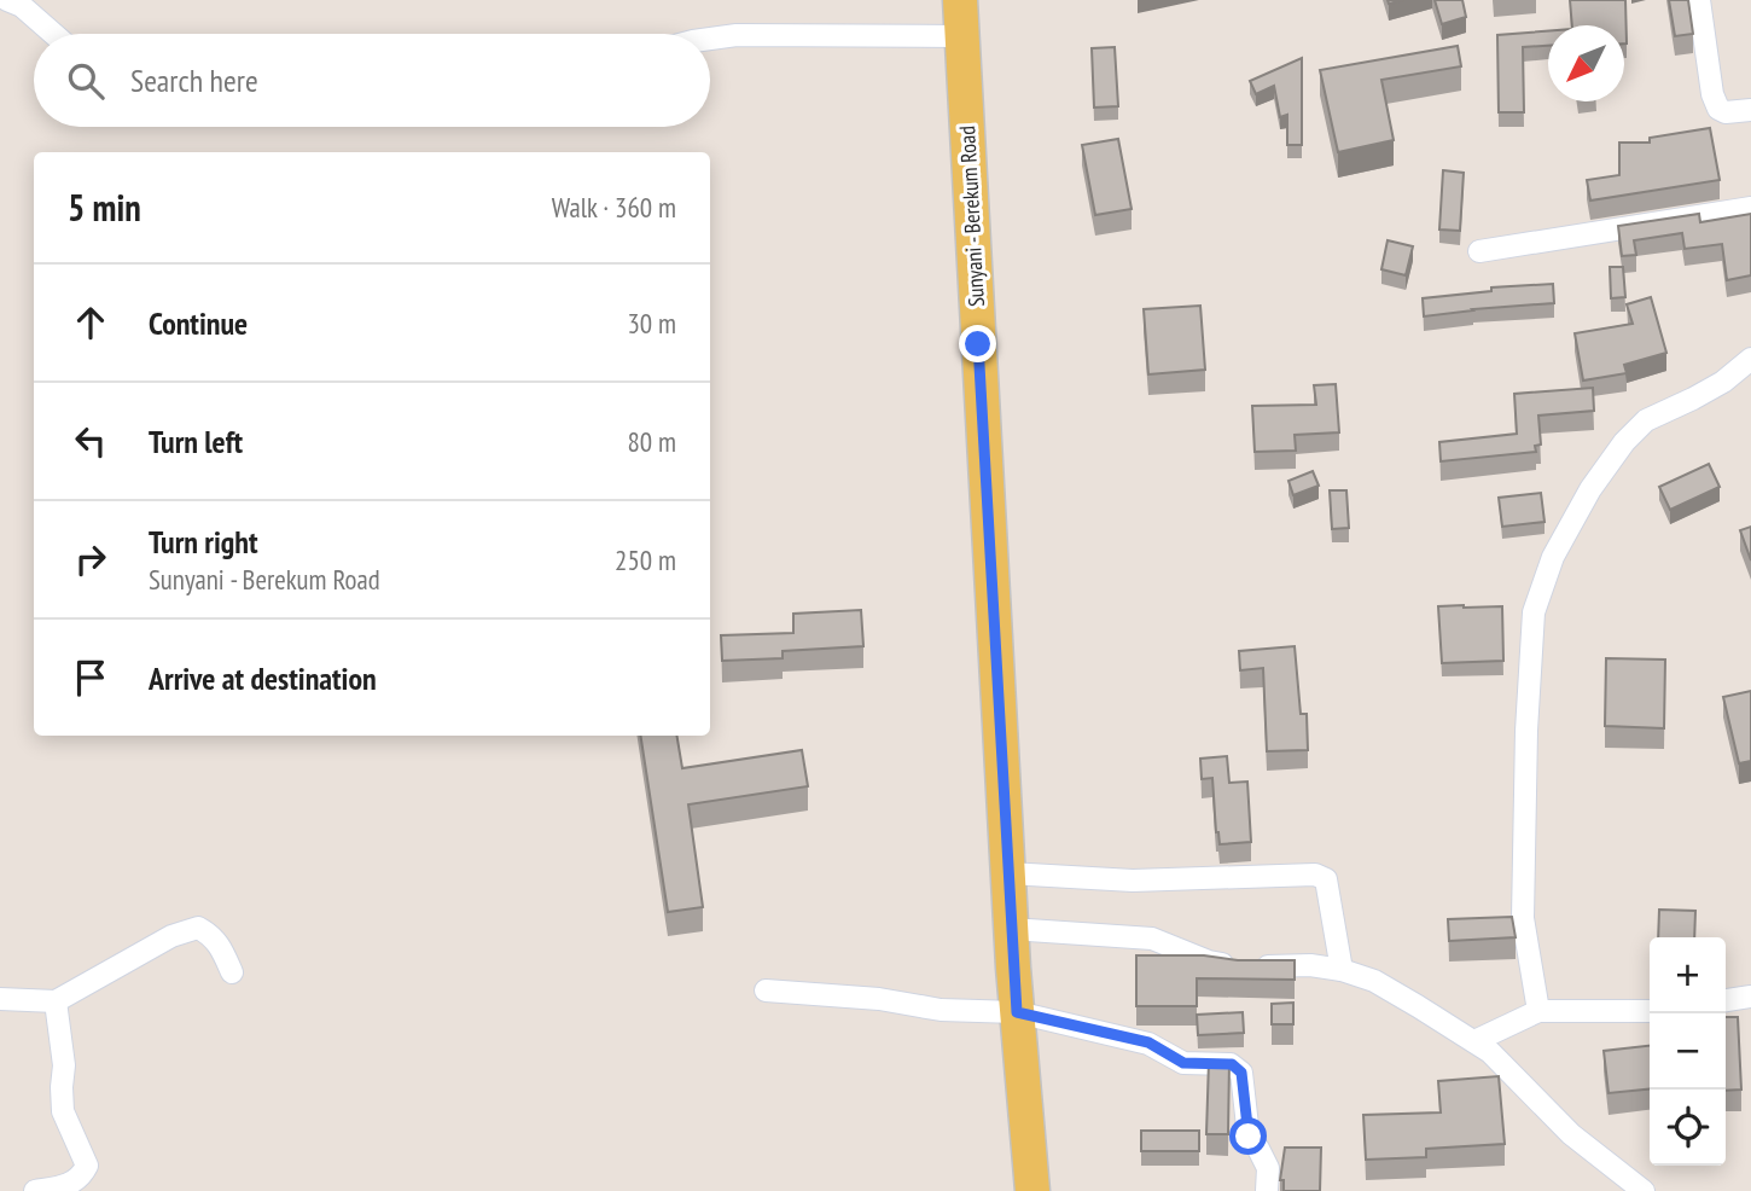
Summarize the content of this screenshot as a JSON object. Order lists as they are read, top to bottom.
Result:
{
  "streets": {
    "main road": ["Sunyani - Berekum Road"]
  },
  "north": "bottom left",
  "page": {
    "search": "Search here",
    "heading": ["5 min", "Walk · 360 m"],
    "list": [
      ["Continue", "30 m"],
      ["Turn left", "80 m"],
      ["Turn right", "Sunyani - Berekum Road", "250 m"],
      "Arrive at destination"
    ],
    "map_buttons": ["+", "−"]
  }
}
